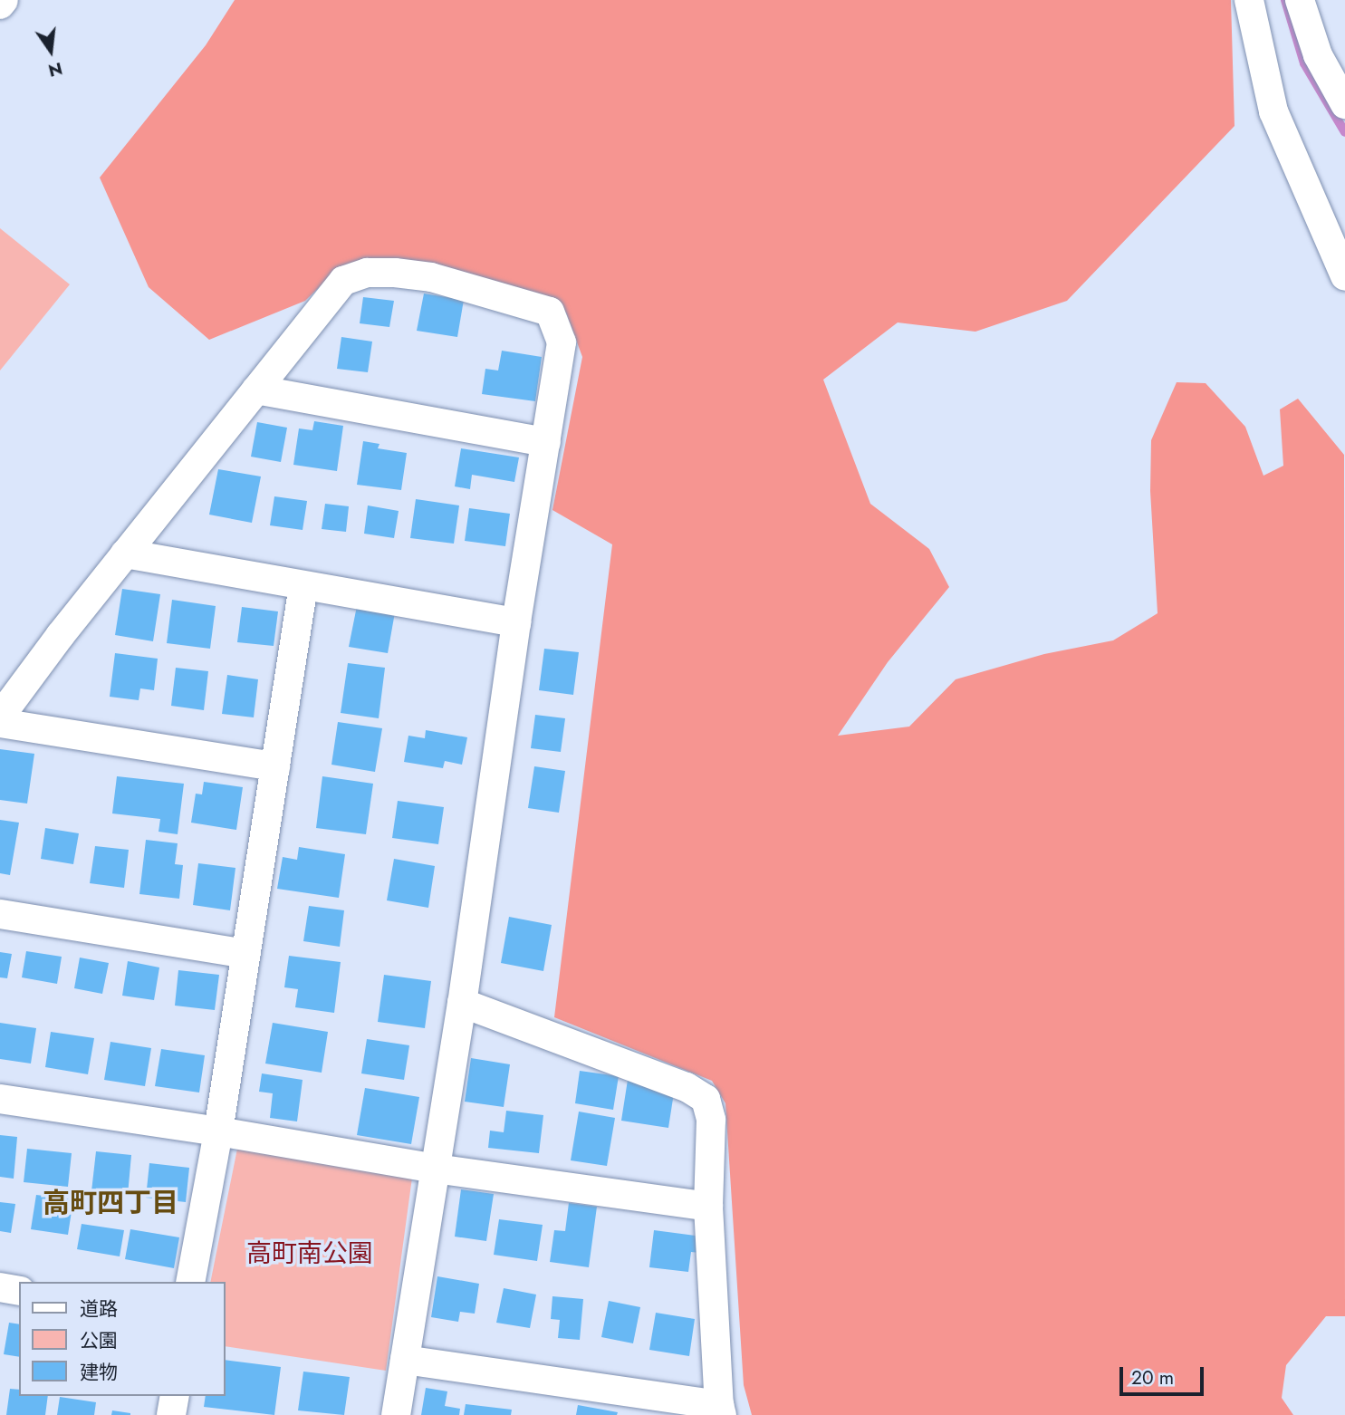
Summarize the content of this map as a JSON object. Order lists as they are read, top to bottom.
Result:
{
  "districts": ["高町四丁目"],
  "parks": ["高町南公園"],
  "legend": ["道路", "公園", "建物"],
  "scale_bar": "20 m",
  "north": "bottom"
}
